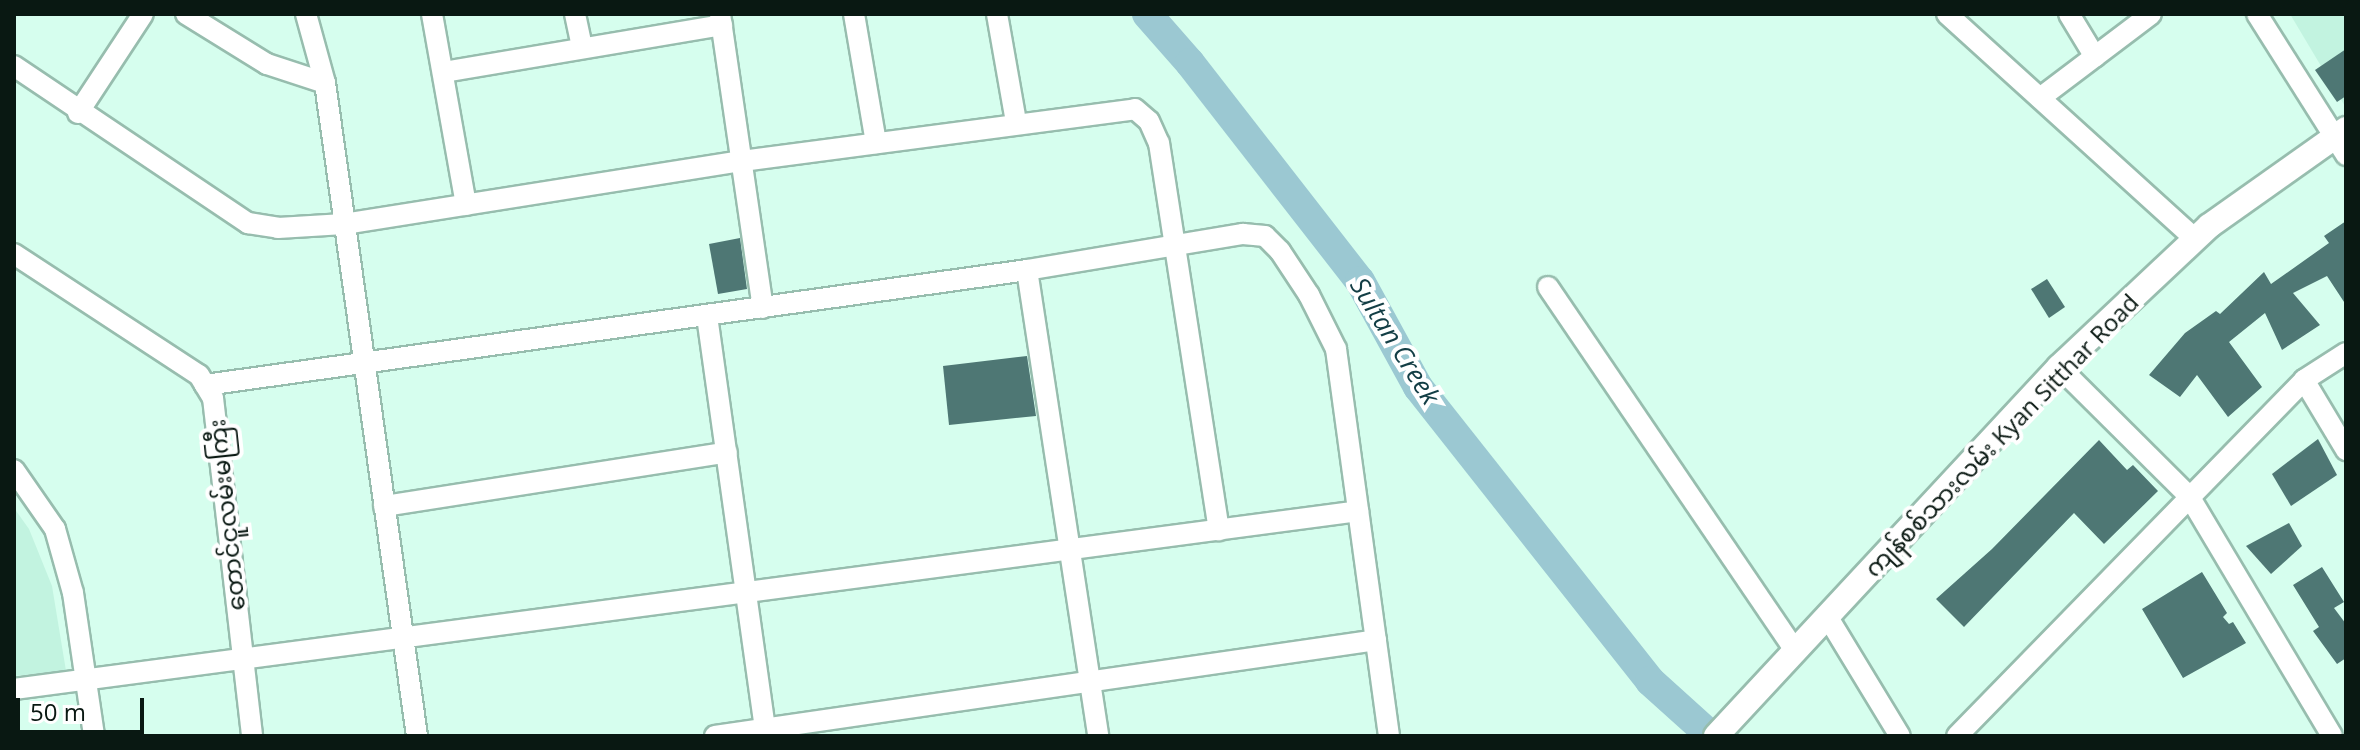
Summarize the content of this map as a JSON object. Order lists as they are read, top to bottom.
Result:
{
  "streets": {
    "main road": ["ကျန်စစ်သားလမ်း Kyan Sitthar Road"],
    "street": ["တောင်ငူလမ်းမကြီး"]
  },
  "water": ["Sultan Creek"],
  "scale_bar": "50 m"
}
